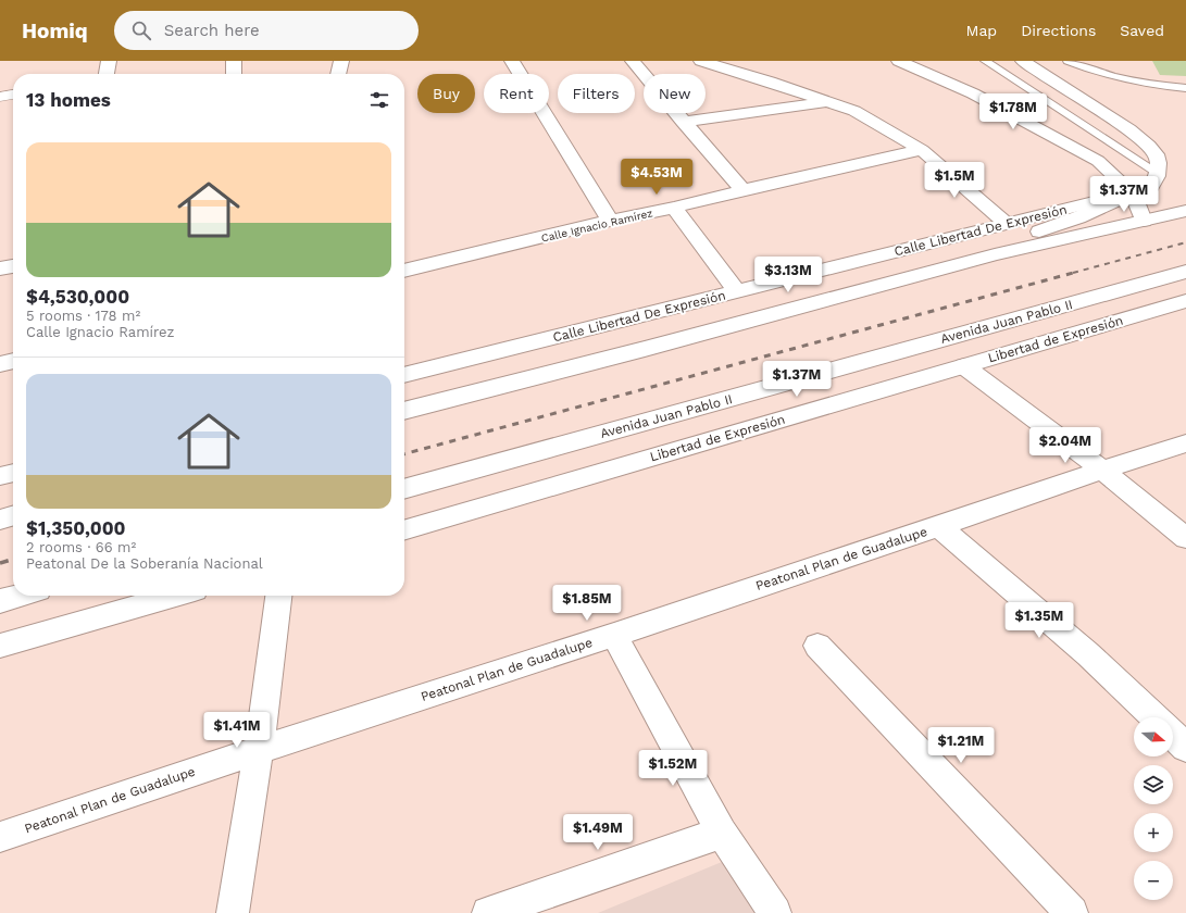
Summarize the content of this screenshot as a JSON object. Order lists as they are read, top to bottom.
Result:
{
  "streets": {
    "street": [
      "Calle Ignacio Ramírez",
      "Calle Libertad De Expresión",
      "Avenida Juan Pablo II",
      "Libertad de Expresión",
      "Peatonal Plan de Guadalupe"
    ]
  },
  "north": "right",
  "page": {
    "header": "Homiq",
    "search": "Search here",
    "nav": ["Map", "Directions", "Saved"],
    "chip": [
      "Buy",
      "Rent",
      "Filters",
      "New"
    ],
    "heading": "13 homes",
    "price": [
      "$1.78M",
      "$4.53M",
      "$1.5M",
      "$1.37M",
      "$3.13M",
      "$1.37M",
      "$2.04M",
      "$1.85M",
      "$1.35M",
      "$1.41M",
      "$1.21M",
      "$1.52M",
      "$1.49M"
    ],
    "list": [
      {
        "name": "$4,530,000",
        "note": "5 rooms · 178 m² · Calle Ignacio Ramírez"
      },
      {
        "name": "$1,350,000",
        "note": "2 rooms · 66 m² · Peatonal De la Soberanía Nacional"
      }
    ],
    "map_buttons": ["+", "−"]
  }
}
